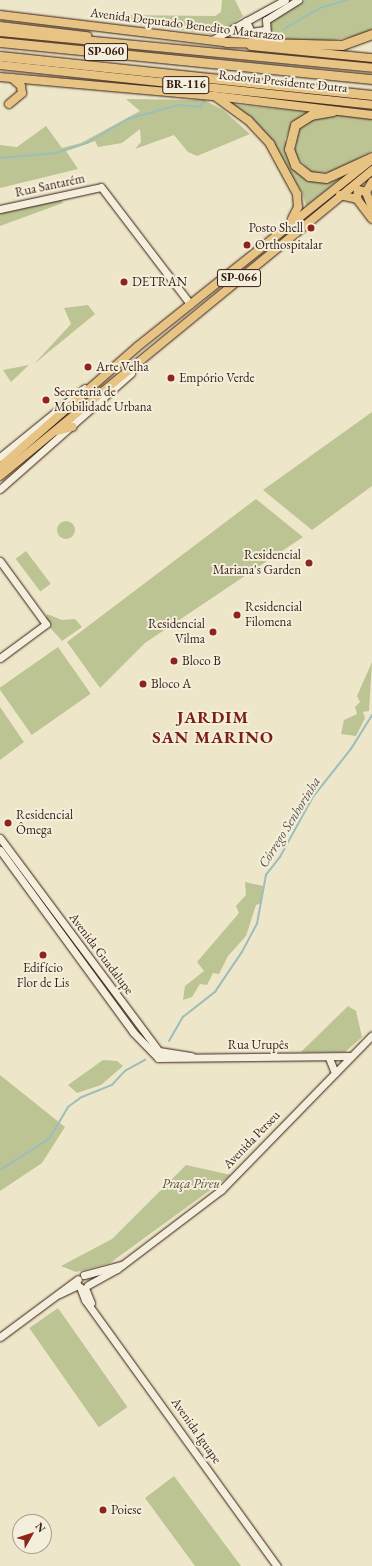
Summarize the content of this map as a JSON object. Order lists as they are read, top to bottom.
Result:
{
  "streets": {
    "highway": ["SP-060", "Rodovia Presidente Dutra"],
    "main road": ["Avenida Deputado Benedito Matarazzo", "BR-116", "SP-066"],
    "street": [
      "Rua Santarém",
      "Avenida Guadalupe",
      "Rua Urupês",
      "Avenida Perseu",
      "Avenida Iguape"
    ]
  },
  "crossings": [
    ["Rua Santarém", "SP-066"],
    ["Avenida Guadalupe", "Rua Urupês"],
    ["Rua Urupês", "Avenida Perseu"],
    ["Avenida Perseu", "Avenida Iguape"]
  ],
  "districts": ["JARDIM SAN MARINO"],
  "water": ["Córrego Senhorinha"],
  "parks": ["Praça Pireu"],
  "places": [
    "Posto Shell",
    "Orthospitalar",
    "DETRAN",
    "Arte Velha",
    "Empório Verde",
    "Secretaria de Mobilidade Urbana",
    "Residencial Mariana's Garden",
    "Residencial Filomena",
    "Residencial Vilma",
    "Bloco B",
    "Bloco A",
    "Residencial Ômega",
    "Edifício Flor de Lis",
    "Poiese"
  ],
  "north": "top right"
}
